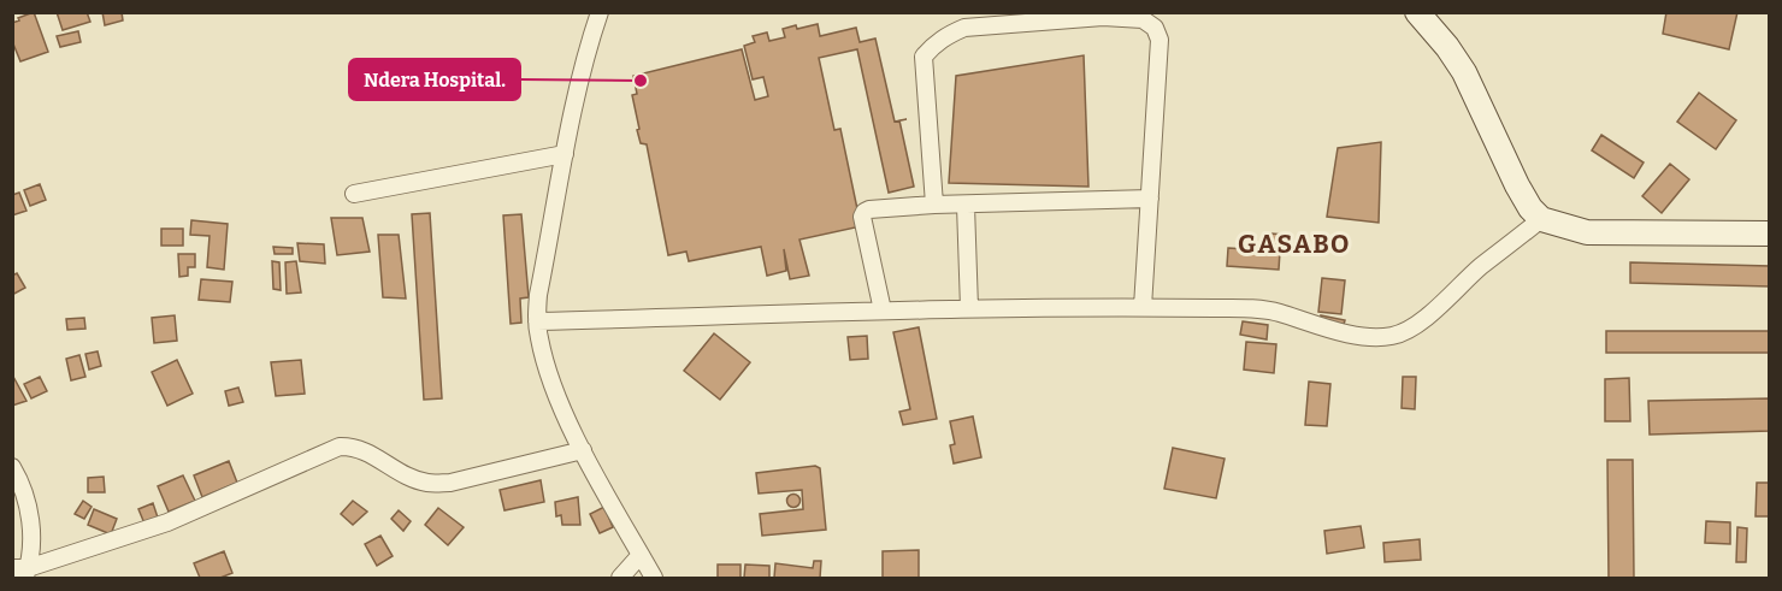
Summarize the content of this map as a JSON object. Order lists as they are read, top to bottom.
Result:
{
  "districts": ["GASABO"],
  "places": ["Ndera Hospital."]
}
